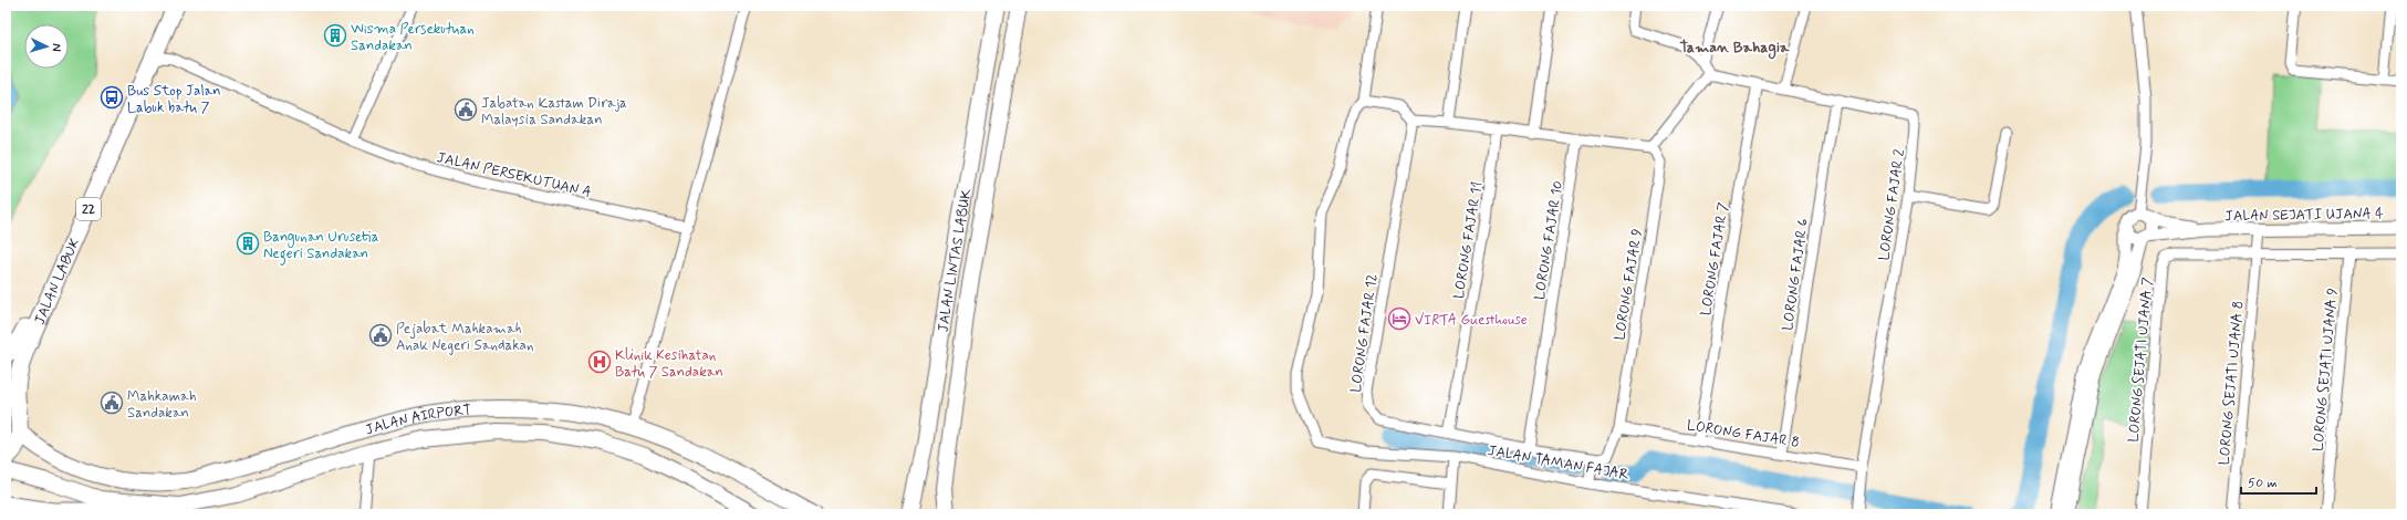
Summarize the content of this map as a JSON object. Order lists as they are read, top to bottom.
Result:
{
  "streets": {
    "highway": ["22", "JALAN LABUK"],
    "main road": ["JALAN LINTAS LABUK", "JALAN AIRPORT"],
    "street": [
      "JALAN PERSEKUTUAN A",
      "LORONG FAJAR 2",
      "JALAN SEJATI UJANA 4",
      "LORONG FAJAR 11",
      "LORONG FAJAR 10",
      "LORONG FAJAR 7",
      "LORONG FAJAR 6",
      "LORONG FAJAR 9",
      "LORONG FAJAR 12",
      "LORONG SEJATI UJANA 7",
      "LORONG SEJATI UJANA 9",
      "LORONG SEJATI UJANA 8",
      "LORONG FAJAR 8",
      "JALAN TAMAN FAJAR"
    ]
  },
  "crossings": [
    ["JALAN PERSEKUTUAN A", "JALAN LABUK"],
    ["LORONG FAJAR 2", "LORONG FAJAR 7"],
    ["LORONG FAJAR 2", "LORONG FAJAR 6"],
    ["LORONG FAJAR 2", "LORONG FAJAR 8"],
    ["22", "JALAN LABUK"],
    ["22", "JALAN AIRPORT"],
    ["JALAN SEJATI UJANA 4", "LORONG SEJATI UJANA 8"],
    ["LORONG FAJAR 11", "LORONG FAJAR 12"],
    ["LORONG FAJAR 10", "LORONG FAJAR 12"],
    ["LORONG FAJAR 7", "LORONG FAJAR 8"],
    ["LORONG FAJAR 6", "LORONG FAJAR 8"],
    ["LORONG FAJAR 9", "LORONG FAJAR 12"],
    ["LORONG FAJAR 9", "LORONG FAJAR 8"],
    ["LORONG FAJAR 12", "LORONG FAJAR 8"],
    ["LORONG SEJATI UJANA 7", "LORONG SEJATI UJANA 9"],
    ["LORONG SEJATI UJANA 7", "LORONG SEJATI UJANA 8"]
  ],
  "districts": ["Taman Bahagia"],
  "places": {
    "building": ["Wisma Persekutuan Sandakan", "Bangunan Urusetia Negeri Sandakan"],
    "bus stop": ["Bus Stop Jalan Labuk batu 7"],
    "public building": ["Jabatan Kastam Diraja Malaysia Sandakan", "Pejabat Mahkamah Anak Negeri Sandakan", "Mahkamah Sandakan"],
    "hotel": ["VIRTA Guesthouse"],
    "hospital": ["Klinik Kesihatan Batu 7 Sandakan"]
  },
  "scale_bar": "50 m",
  "north": "right"
}
